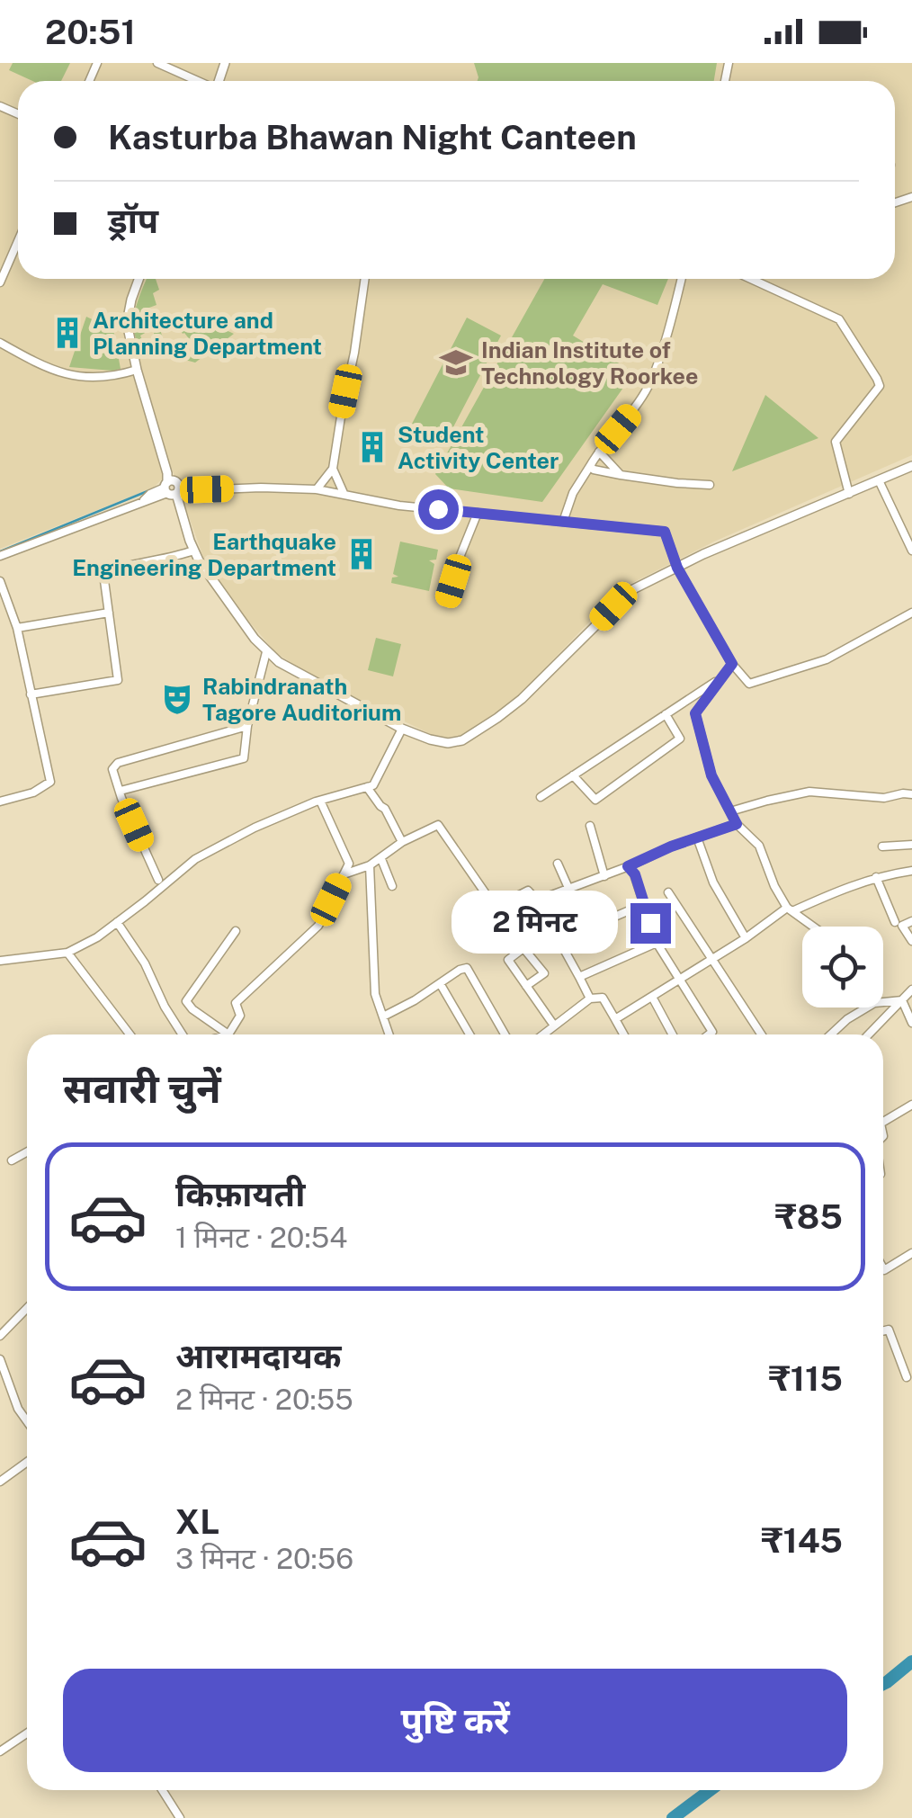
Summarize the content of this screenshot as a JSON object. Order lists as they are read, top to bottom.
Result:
{
  "places": {
    "building": ["Architecture and Planning Department", "Student Activity Center", "Earthquake Engineering Department"],
    "school or university": ["Indian Institute of Technology Roorkee"],
    "theatre": ["Rabindranath Tagore Auditorium"]
  },
  "page": {
    "status": "20:51",
    "banner": ["Kasturba Bhawan Night Canteen", "ड्रॉप"],
    "bubble": "2 मिनट",
    "heading": "सवारी चुनें",
    "list": [
      {
        "name": "किफ़ायती",
        "note": "1 मिनट · 20:54",
        "value": "₹85"
      },
      {
        "name": "आरामदायक",
        "note": "2 मिनट · 20:55",
        "value": "₹115"
      },
      {
        "name": "XL",
        "note": "3 मिनट · 20:56",
        "value": "₹145"
      }
    ],
    "buttons": "पुष्टि करें"
  }
}
